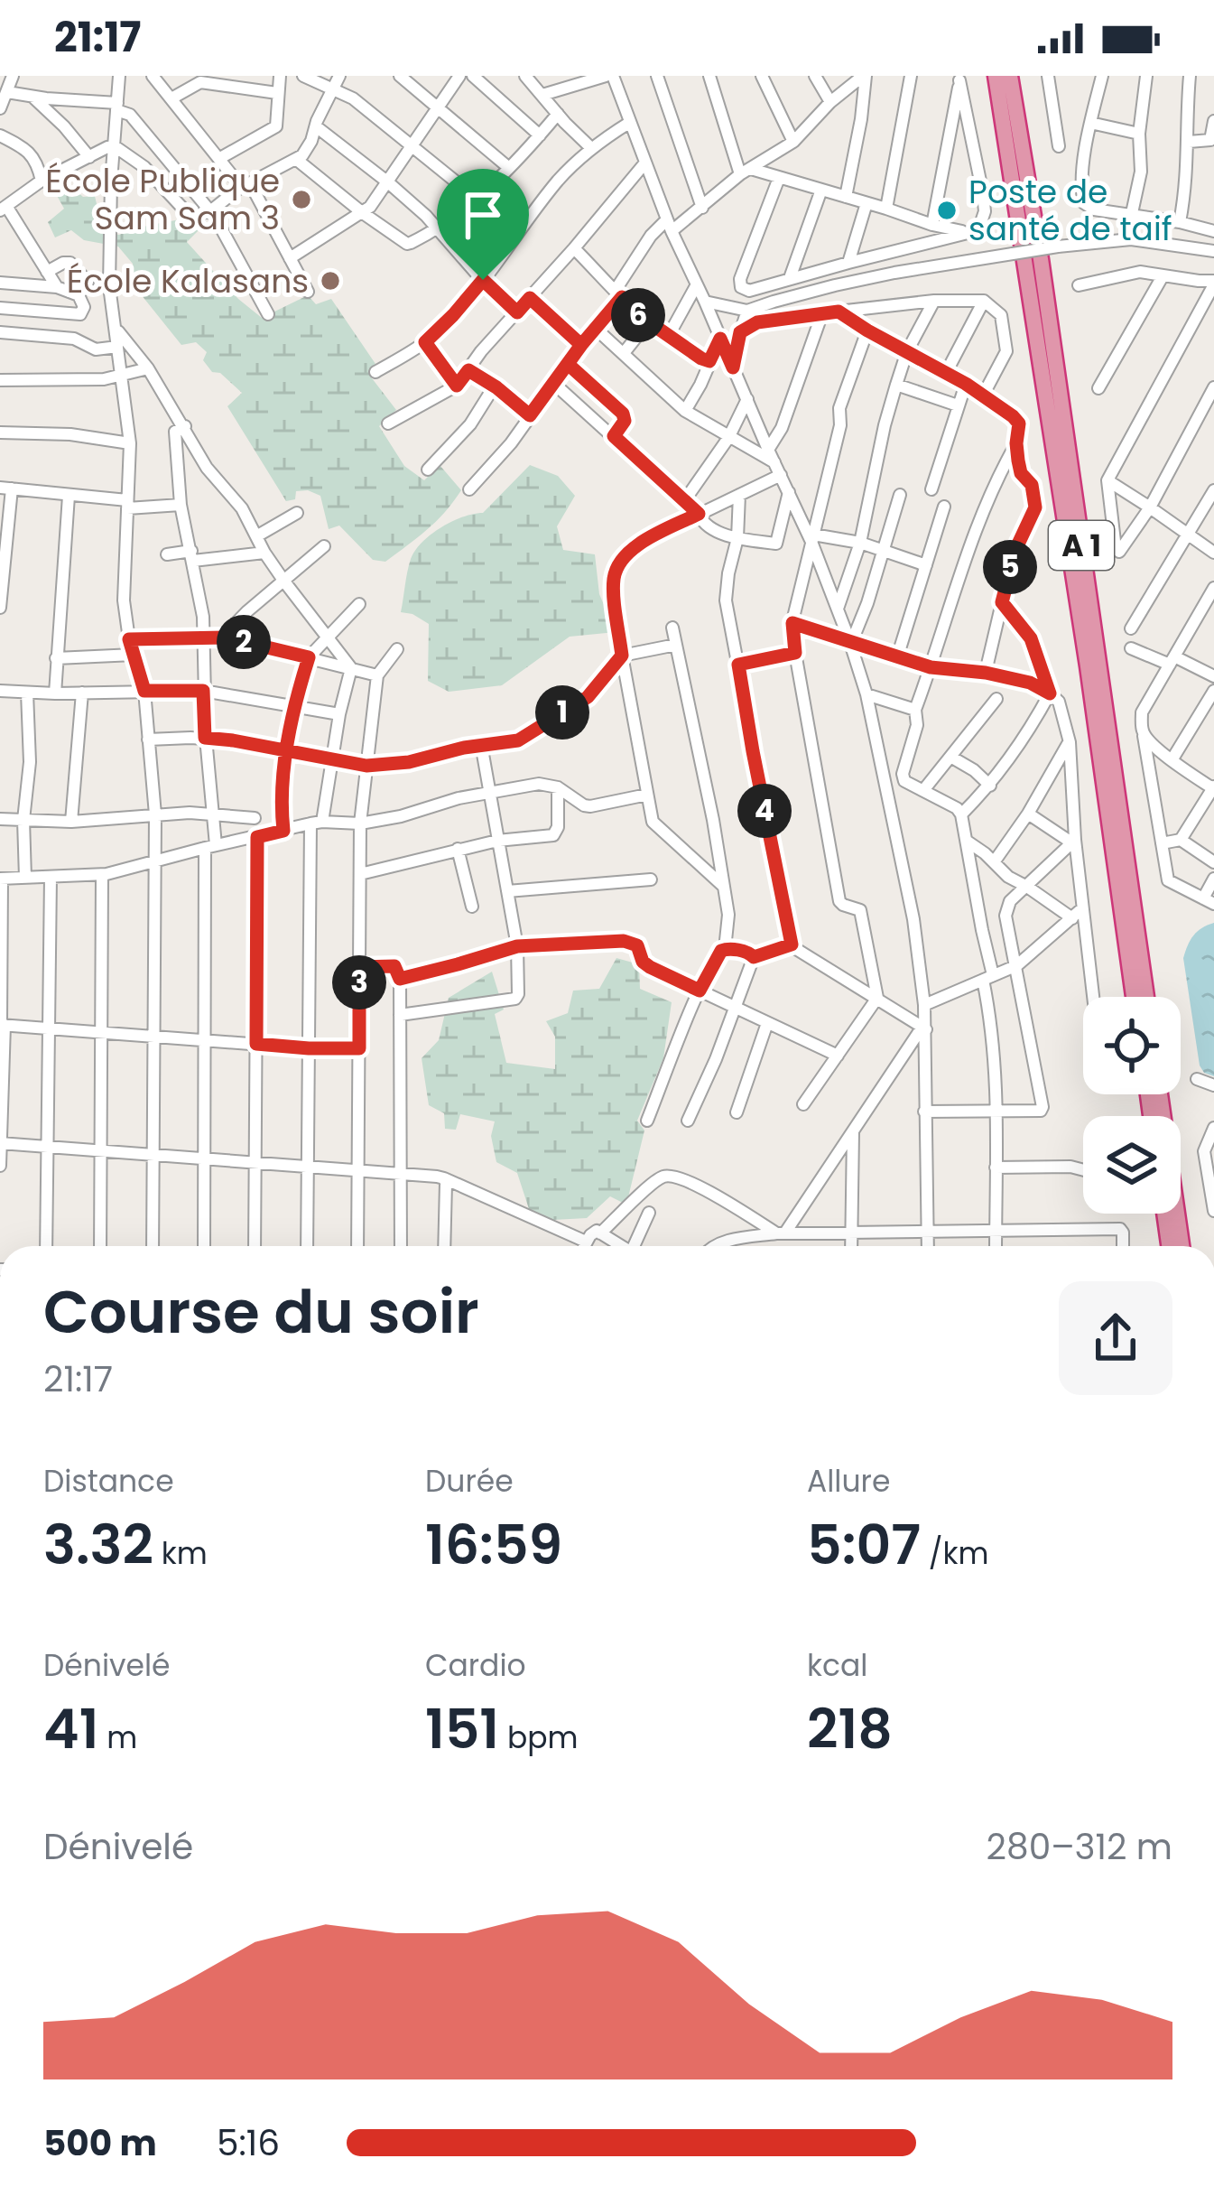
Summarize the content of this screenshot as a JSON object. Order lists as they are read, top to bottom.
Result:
{
  "streets": {
    "highway": ["A 1"]
  },
  "places": ["École Publique Sam Sam 3", "Poste de santé de taif", "École Kalasans"],
  "page": {
    "status": "21:17",
    "pins": [
      "6",
      "5",
      "2",
      "1",
      "4",
      "3"
    ],
    "heading": ["Course du soir", "21:17"],
    "stats": [
      ["Distance", "3.32 km"],
      ["Durée", "16:59"],
      ["Allure", "5:07 /km"],
      ["Dénivelé", "41 m"],
      ["Cardio", "151 bpm"],
      ["kcal", "218"]
    ],
    "chart": ["Dénivelé", "280–312 m"],
    "list": [
      {
        "name": "500 m",
        "note": "5:16"
      }
    ]
  }
}
